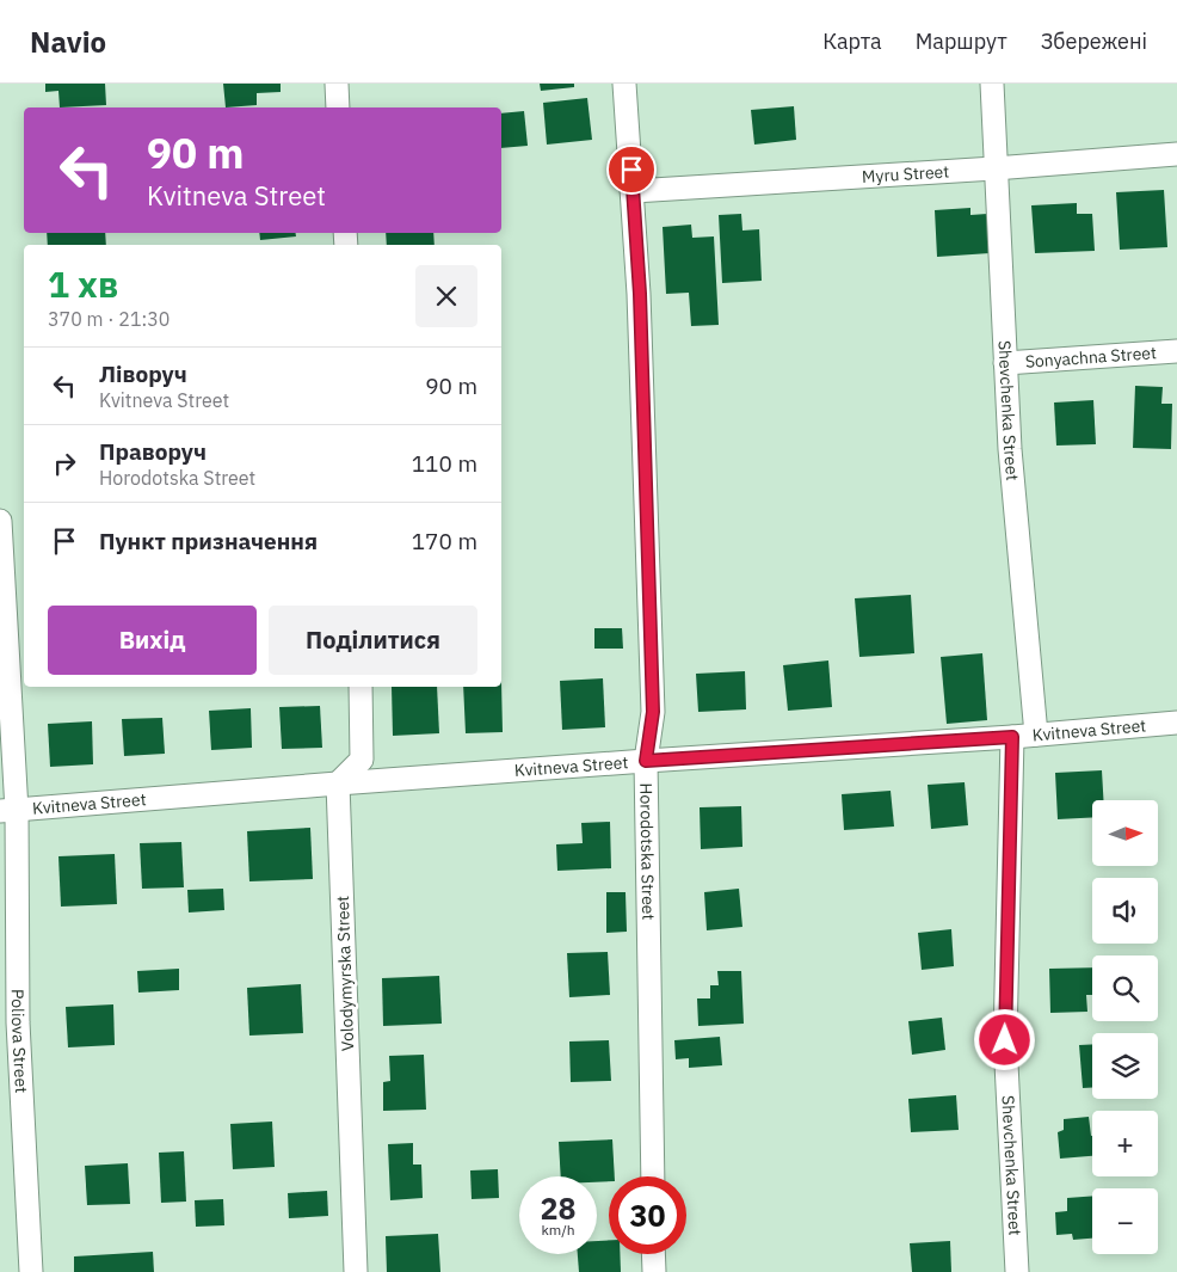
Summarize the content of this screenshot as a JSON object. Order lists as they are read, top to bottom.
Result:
{
  "streets": {
    "street": [
      "Myru Street",
      "Sonyachna Street",
      "Shevchenka Street",
      "Kvitneva Street",
      "Horodotska Street",
      "Volodymyrska Street",
      "Poliova Street"
    ]
  },
  "crossings": [
    ["Myru Street", "Shevchenka Street"],
    ["Myru Street", "Horodotska Street"],
    ["Sonyachna Street", "Shevchenka Street"],
    ["Shevchenka Street", "Kvitneva Street"],
    ["Kvitneva Street", "Horodotska Street"],
    ["Kvitneva Street", "Volodymyrska Street"],
    ["Kvitneva Street", "Poliova Street"]
  ],
  "north": "right",
  "page": {
    "header": "Navio",
    "nav": ["Карта", "Маршрут", "Збережені"],
    "turn": ["90 m", "Kvitneva Street"],
    "heading": ["1 хв", "370 m · 21:30"],
    "list": [
      {
        "name": "Ліворуч",
        "note": "Kvitneva Street",
        "value": "90 m"
      },
      {
        "name": "Праворуч",
        "note": "Horodotska Street",
        "value": "110 m"
      },
      {
        "name": "Пункт призначення",
        "value": "170 m"
      }
    ],
    "buttons": ["Вихід", "Поділитися"],
    "map_buttons": ["+", "−"],
    "speed": "28 km/h",
    "limit": "30"
  }
}
